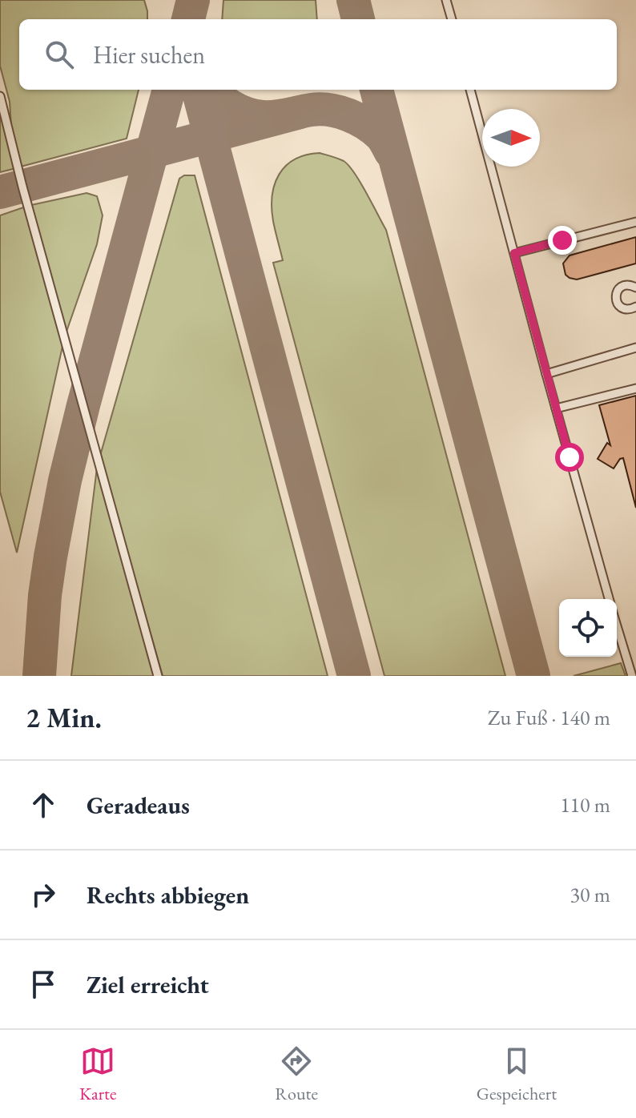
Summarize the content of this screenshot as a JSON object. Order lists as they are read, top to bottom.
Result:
{
  "north": "right",
  "page": {
    "search": "Hier suchen",
    "heading": ["2 Min.", "Zu Fuß · 140 m"],
    "list": [
      ["Geradeaus", "110 m"],
      ["Rechts abbiegen", "30 m"],
      "Ziel erreicht"
    ],
    "nav": ["Karte", "Route", "Gespeichert"]
  }
}
